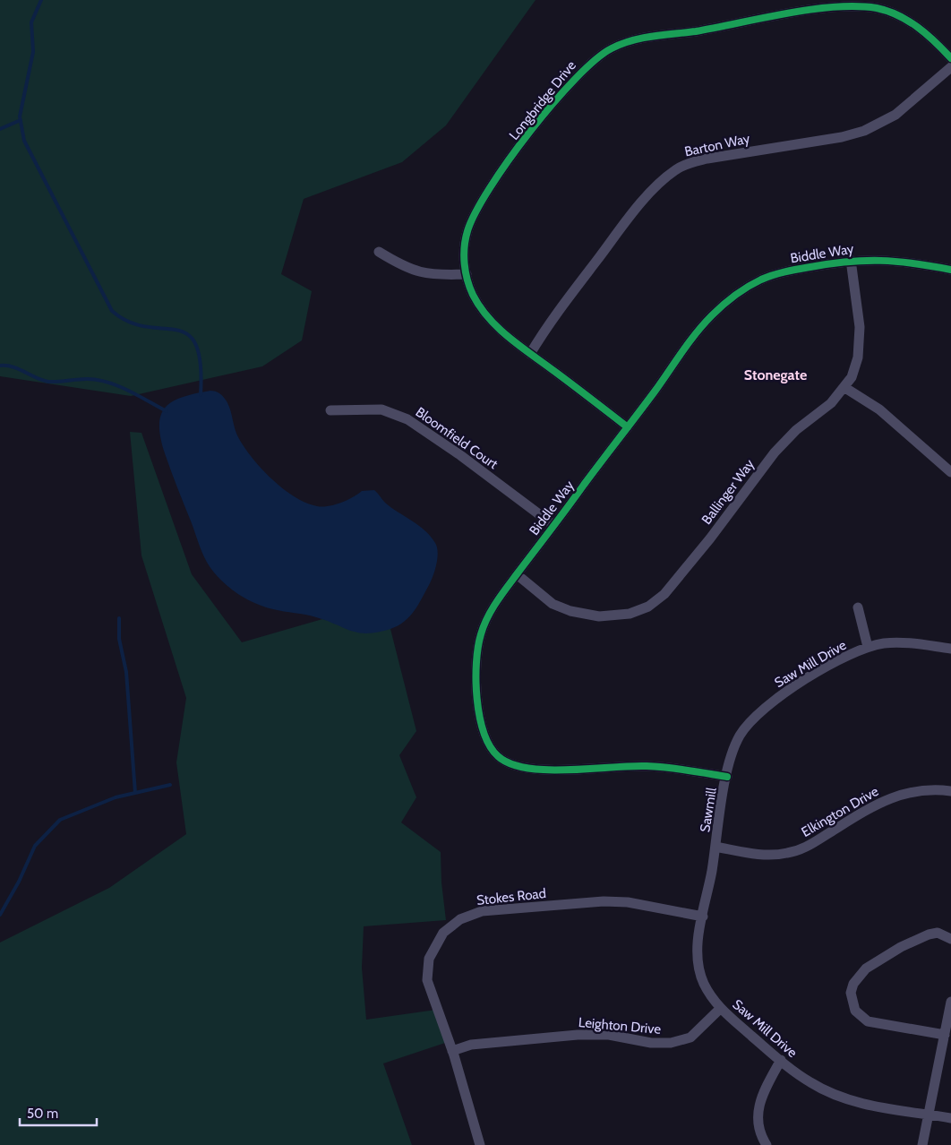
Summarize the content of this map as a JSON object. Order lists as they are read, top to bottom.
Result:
{
  "streets": {
    "street": [
      "Longbridge Drive",
      "Barton Way",
      "Biddle Way",
      "Bloomfield Court",
      "Ballinger Way",
      "Saw Mill Drive",
      "Sawmill",
      "Elkington Drive",
      "Stokes Road",
      "Leighton Drive"
    ]
  },
  "crossings": [
    ["Longbridge Drive", "Barton Way"],
    ["Longbridge Drive", "Biddle Way"],
    ["Biddle Way", "Bloomfield Court"],
    ["Biddle Way", "Ballinger Way"],
    ["Biddle Way", "Saw Mill Drive"],
    ["Biddle Way", "Sawmill"],
    ["Saw Mill Drive", "Sawmill"],
    ["Saw Mill Drive", "Elkington Drive"],
    ["Saw Mill Drive", "Stokes Road"],
    ["Saw Mill Drive", "Leighton Drive"],
    ["Sawmill", "Elkington Drive"],
    ["Stokes Road", "Leighton Drive"]
  ],
  "districts": ["Stonegate"],
  "scale_bar": "50 m"
}
